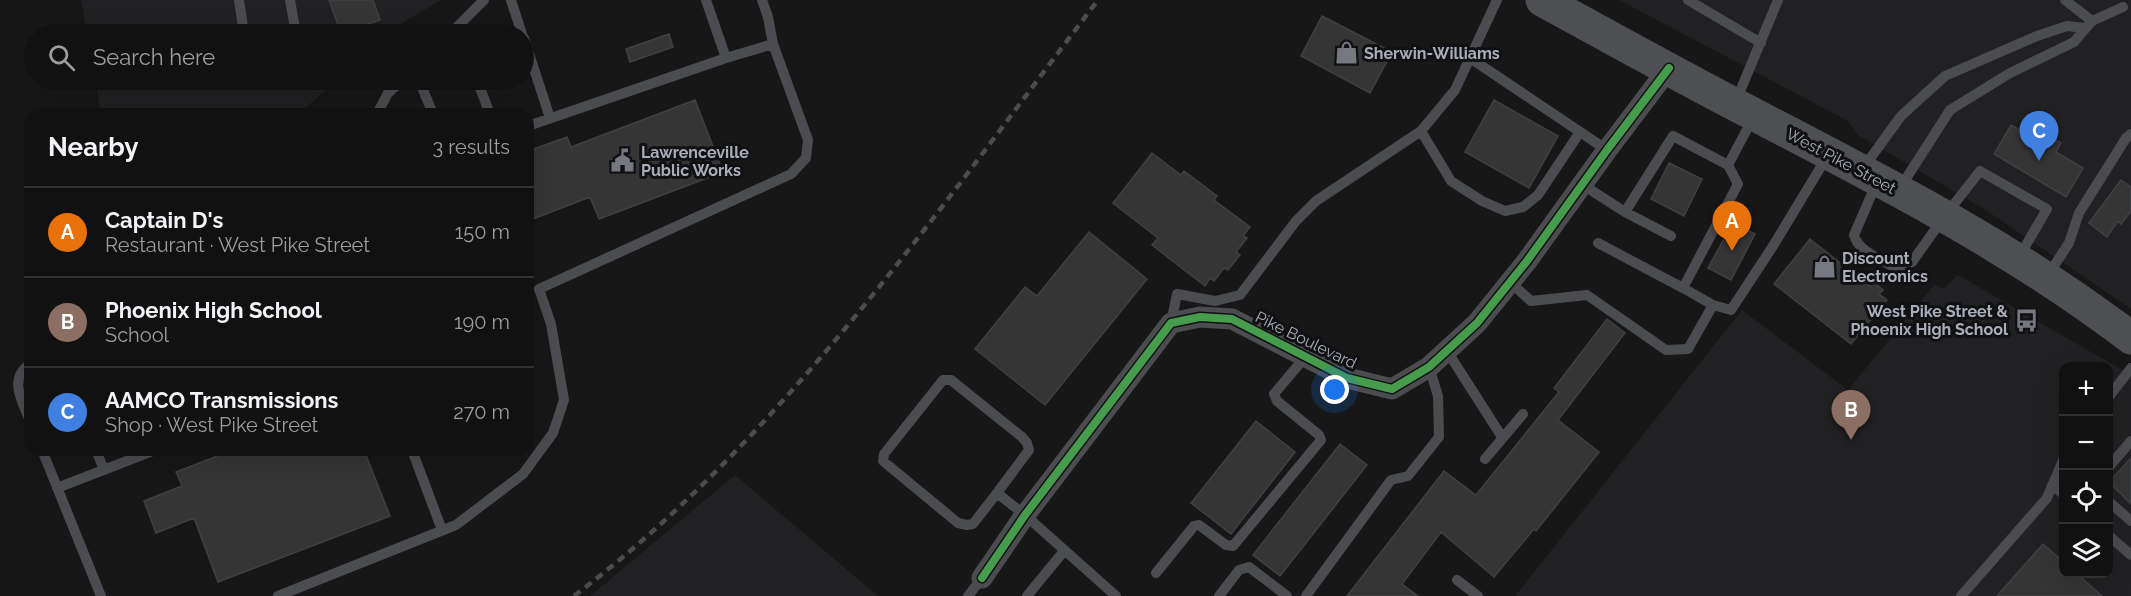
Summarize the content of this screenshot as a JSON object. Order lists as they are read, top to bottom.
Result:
{
  "streets": {
    "main road": ["West Pike Street"],
    "street": ["Pike Boulevard"]
  },
  "crossings": [
    ["West Pike Street", "Pike Boulevard"]
  ],
  "places": {
    "shop": ["Sherwin-Williams", "Discount Electronics"],
    "public building": ["Lawrenceville Public Works"],
    "bus stop": ["West Pike Street & Phoenix High School"]
  },
  "page": {
    "search": "Search here",
    "heading": ["Nearby", "3 results"],
    "pins": ["C", "A", "B"],
    "list": [
      {
        "mark": "A",
        "name": "Captain D's",
        "note": "Restaurant · West Pike Street",
        "value": "150 m"
      },
      {
        "mark": "B",
        "name": "Phoenix High School",
        "note": "School",
        "value": "190 m"
      },
      {
        "mark": "C",
        "name": "AAMCO Transmissions",
        "note": "Shop · West Pike Street",
        "value": "270 m"
      }
    ],
    "map_buttons": ["+", "−"]
  }
}
